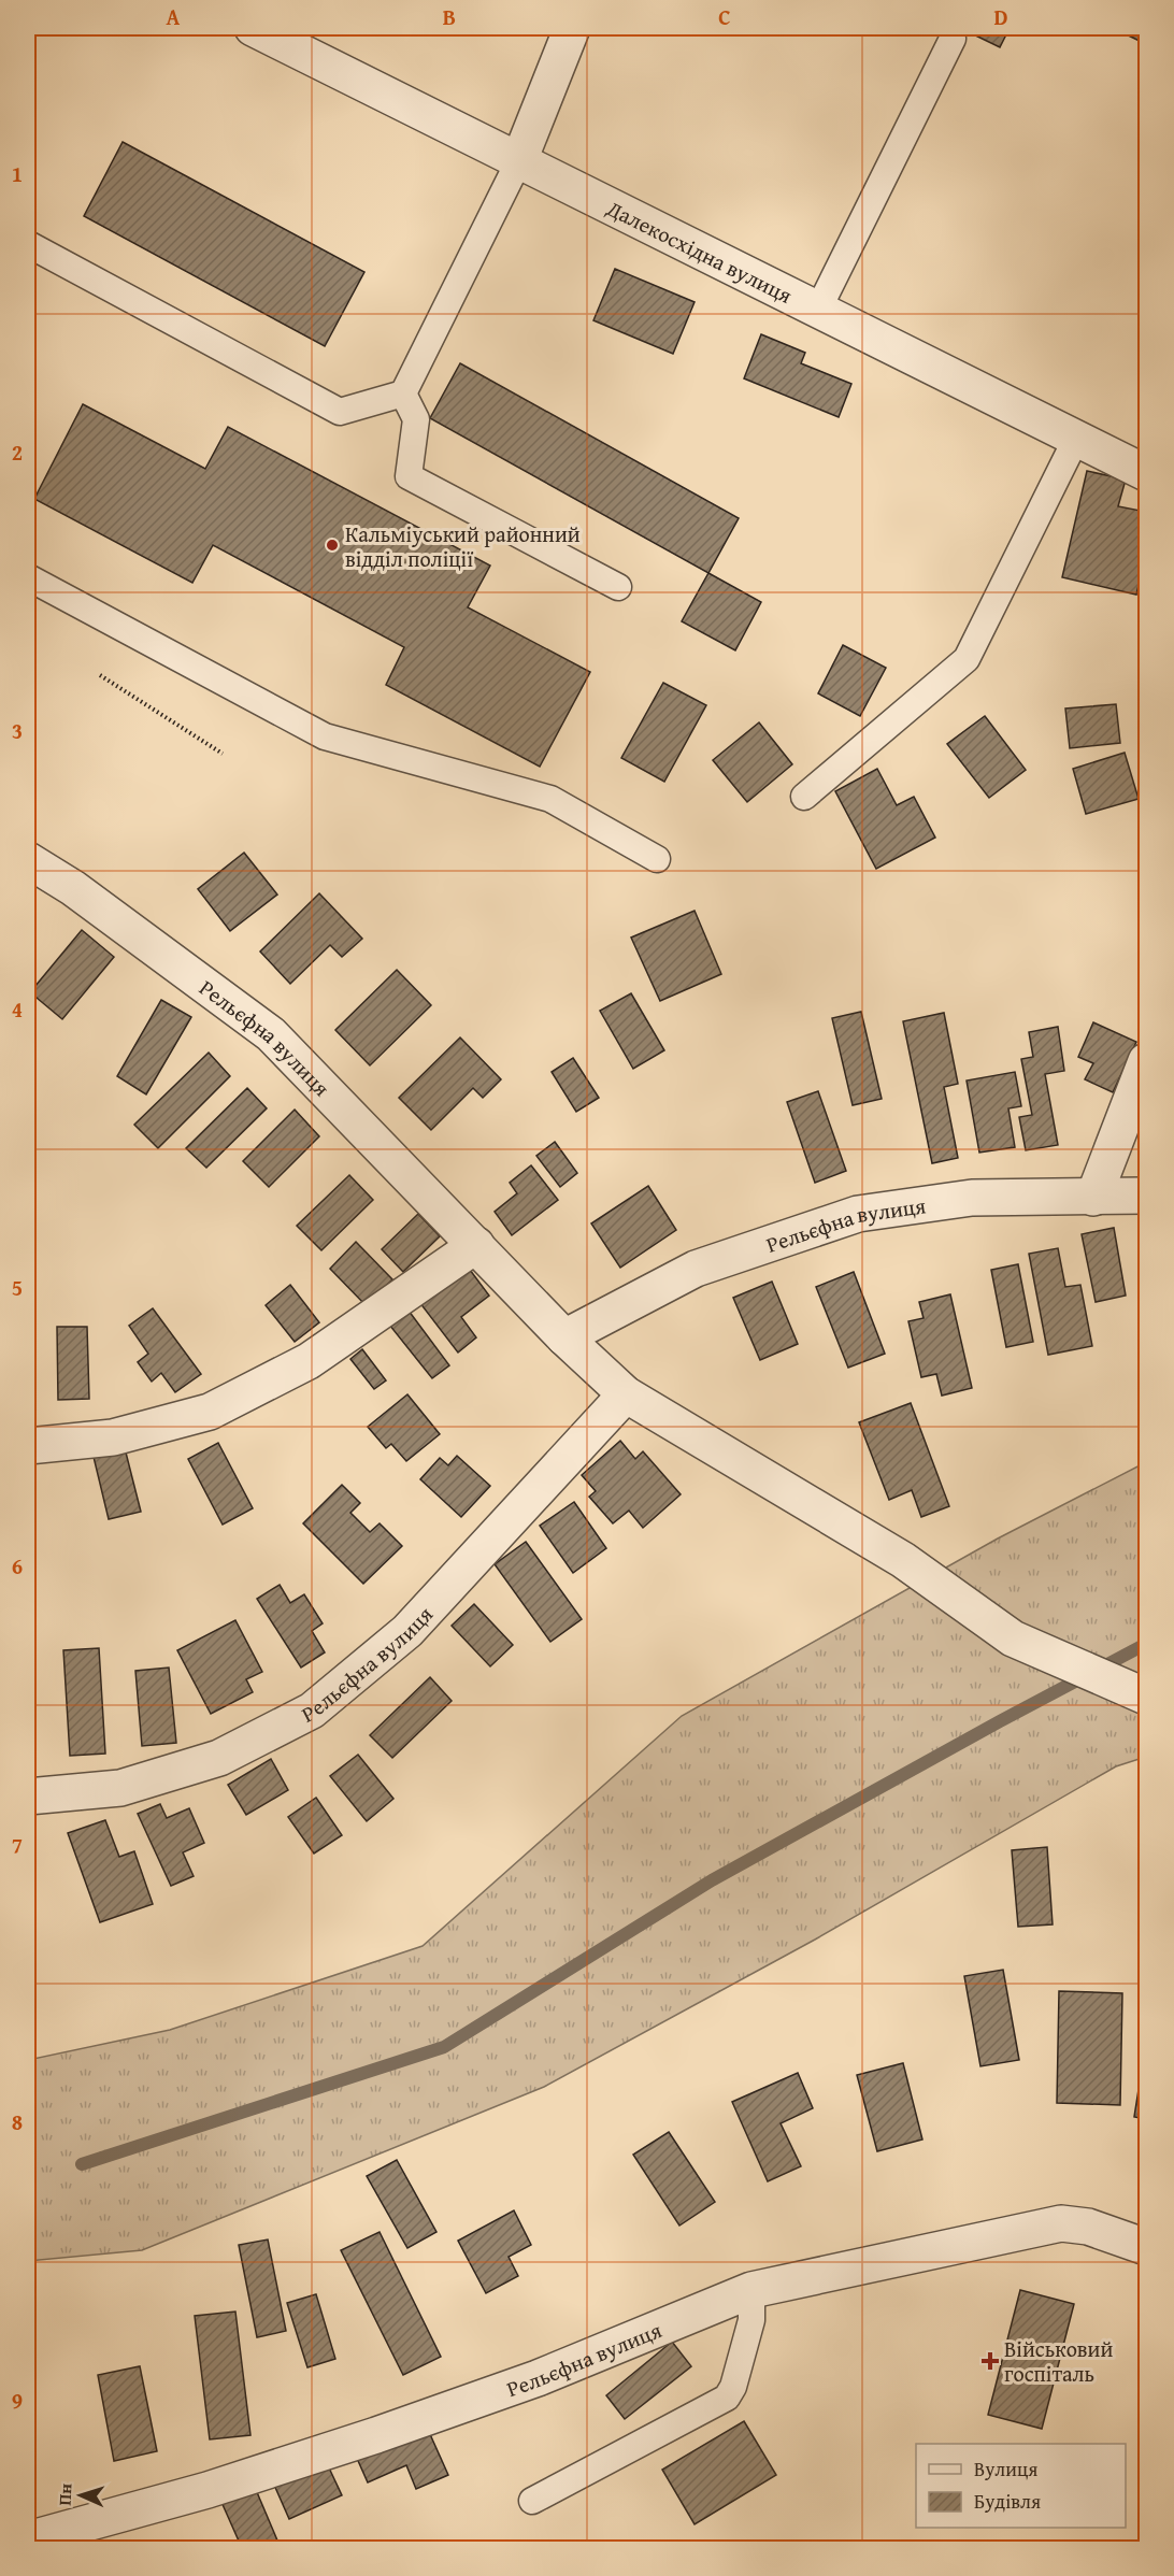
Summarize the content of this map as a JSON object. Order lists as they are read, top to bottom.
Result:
{
  "streets": {
    "street": ["Далекосхідна вулиця", "Рельєфна вулиця"]
  },
  "places": {
    "other": ["Кальміуський районний відділ поліції"],
    "health": ["Військовий госпіталь"]
  },
  "legend": ["Вулиця", "Будівля"],
  "north": "left",
  "grid": {
    "columns": [
      "A",
      "B",
      "C",
      "D"
    ],
    "rows": [
      "1",
      "2",
      "3",
      "4",
      "5",
      "6",
      "7",
      "8",
      "9"
    ]
  }
}
